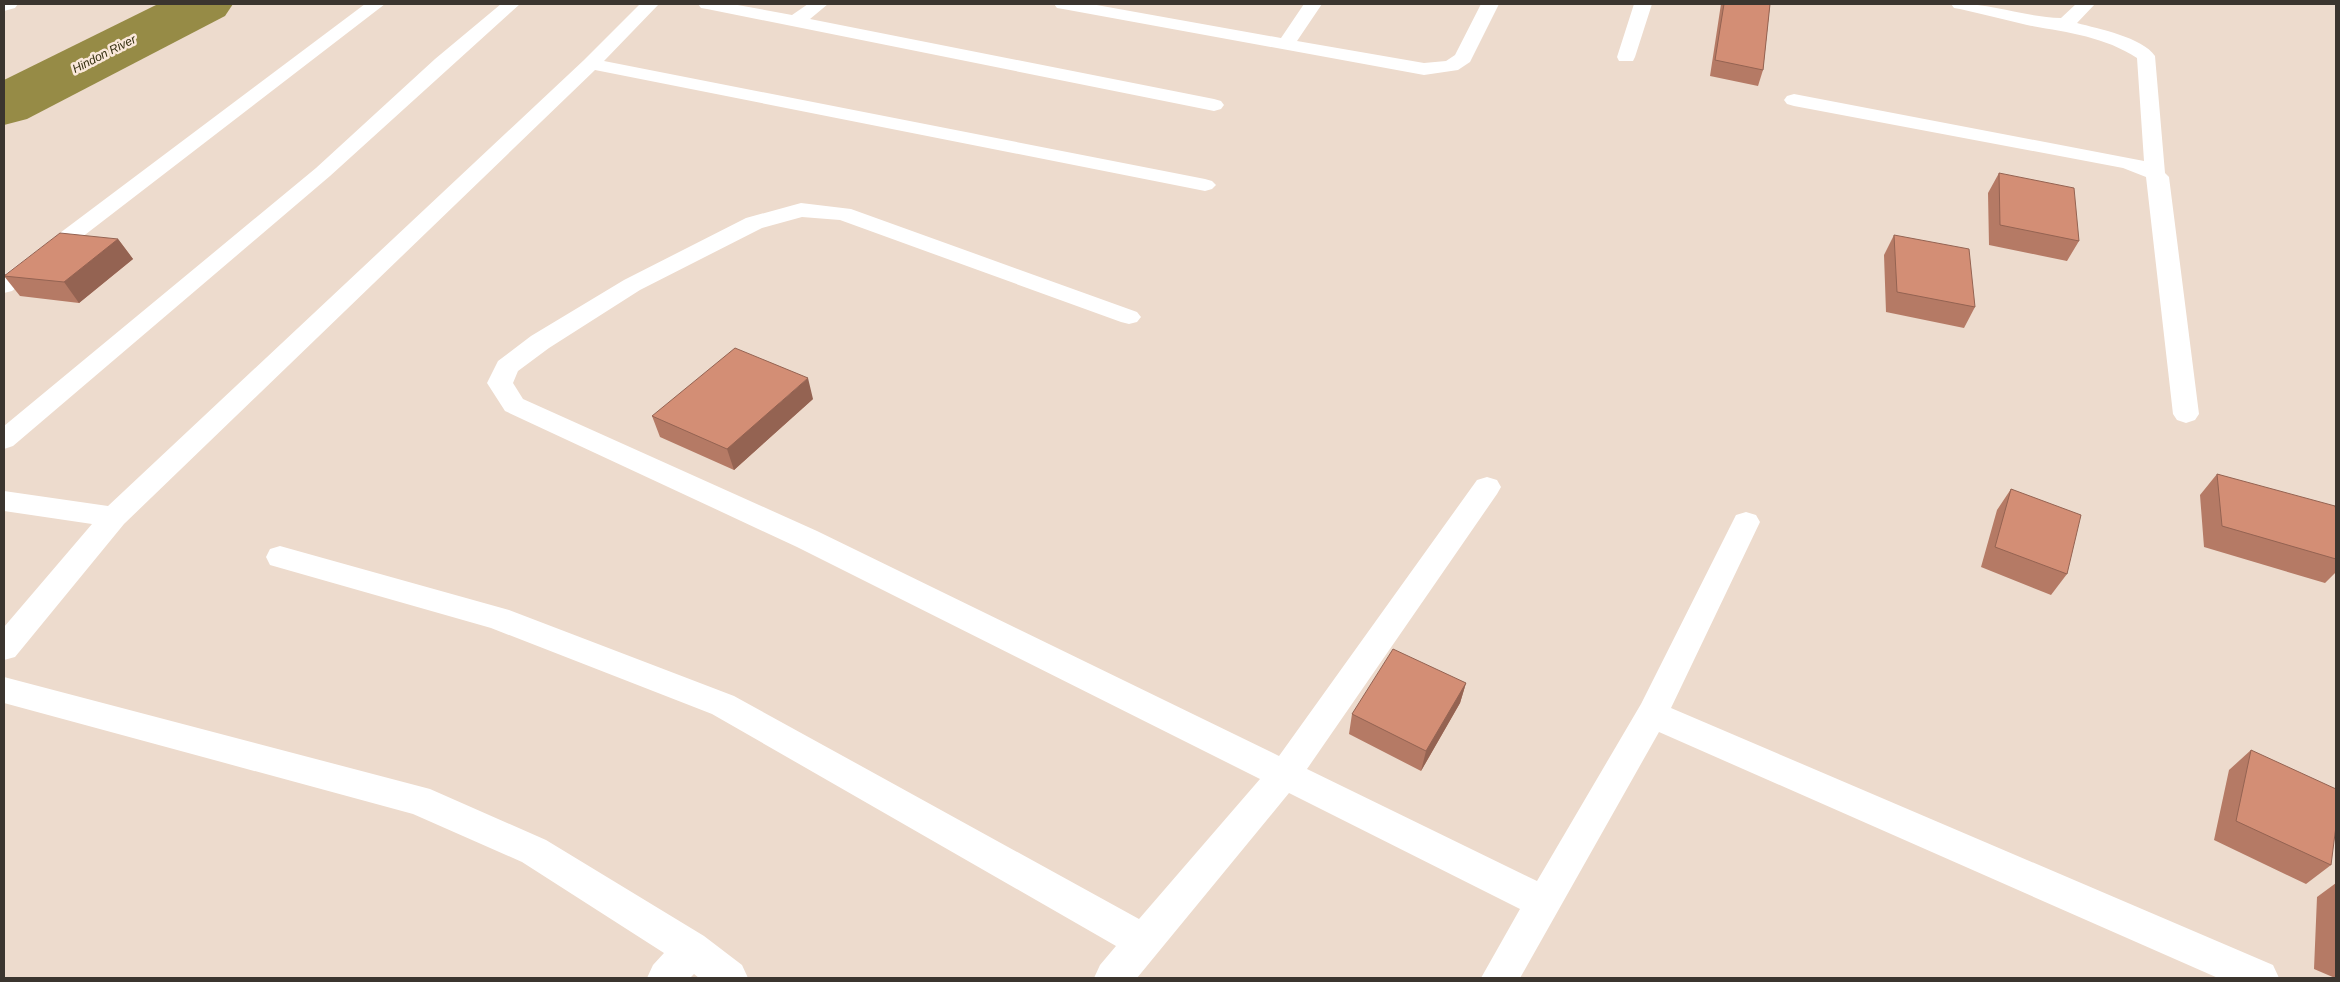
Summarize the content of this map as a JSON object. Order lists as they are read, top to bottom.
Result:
{
  "water": ["Hindon River"]
}
